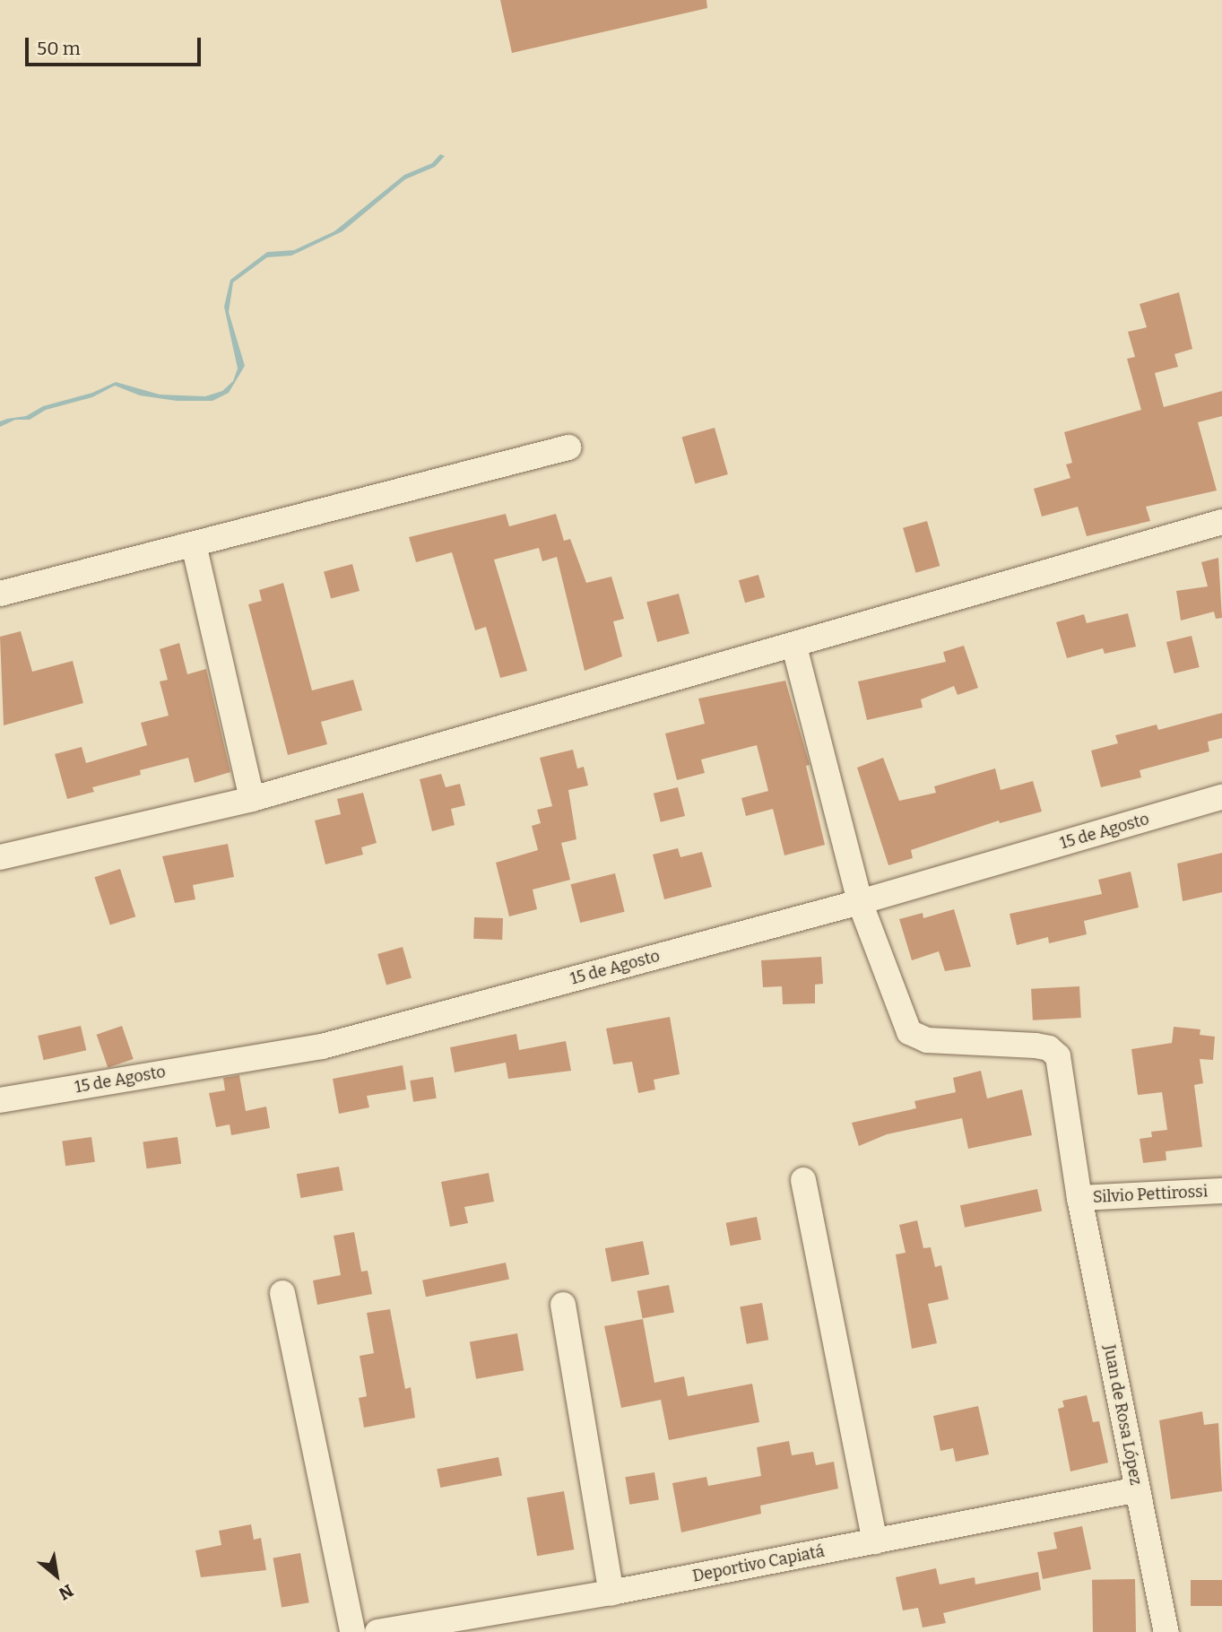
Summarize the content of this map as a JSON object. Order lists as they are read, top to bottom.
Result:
{
  "streets": {
    "street": [
      "15 de Agosto",
      "Silvio Pettirossi",
      "Juan de Rosa López",
      "Deportivo Capiatá"
    ]
  },
  "crossings": [
    ["15 de Agosto", "Juan de Rosa López"],
    ["Silvio Pettirossi", "Juan de Rosa López"],
    ["Juan de Rosa López", "Deportivo Capiatá"]
  ],
  "scale_bar": "50 m",
  "north": "bottom right"
}
